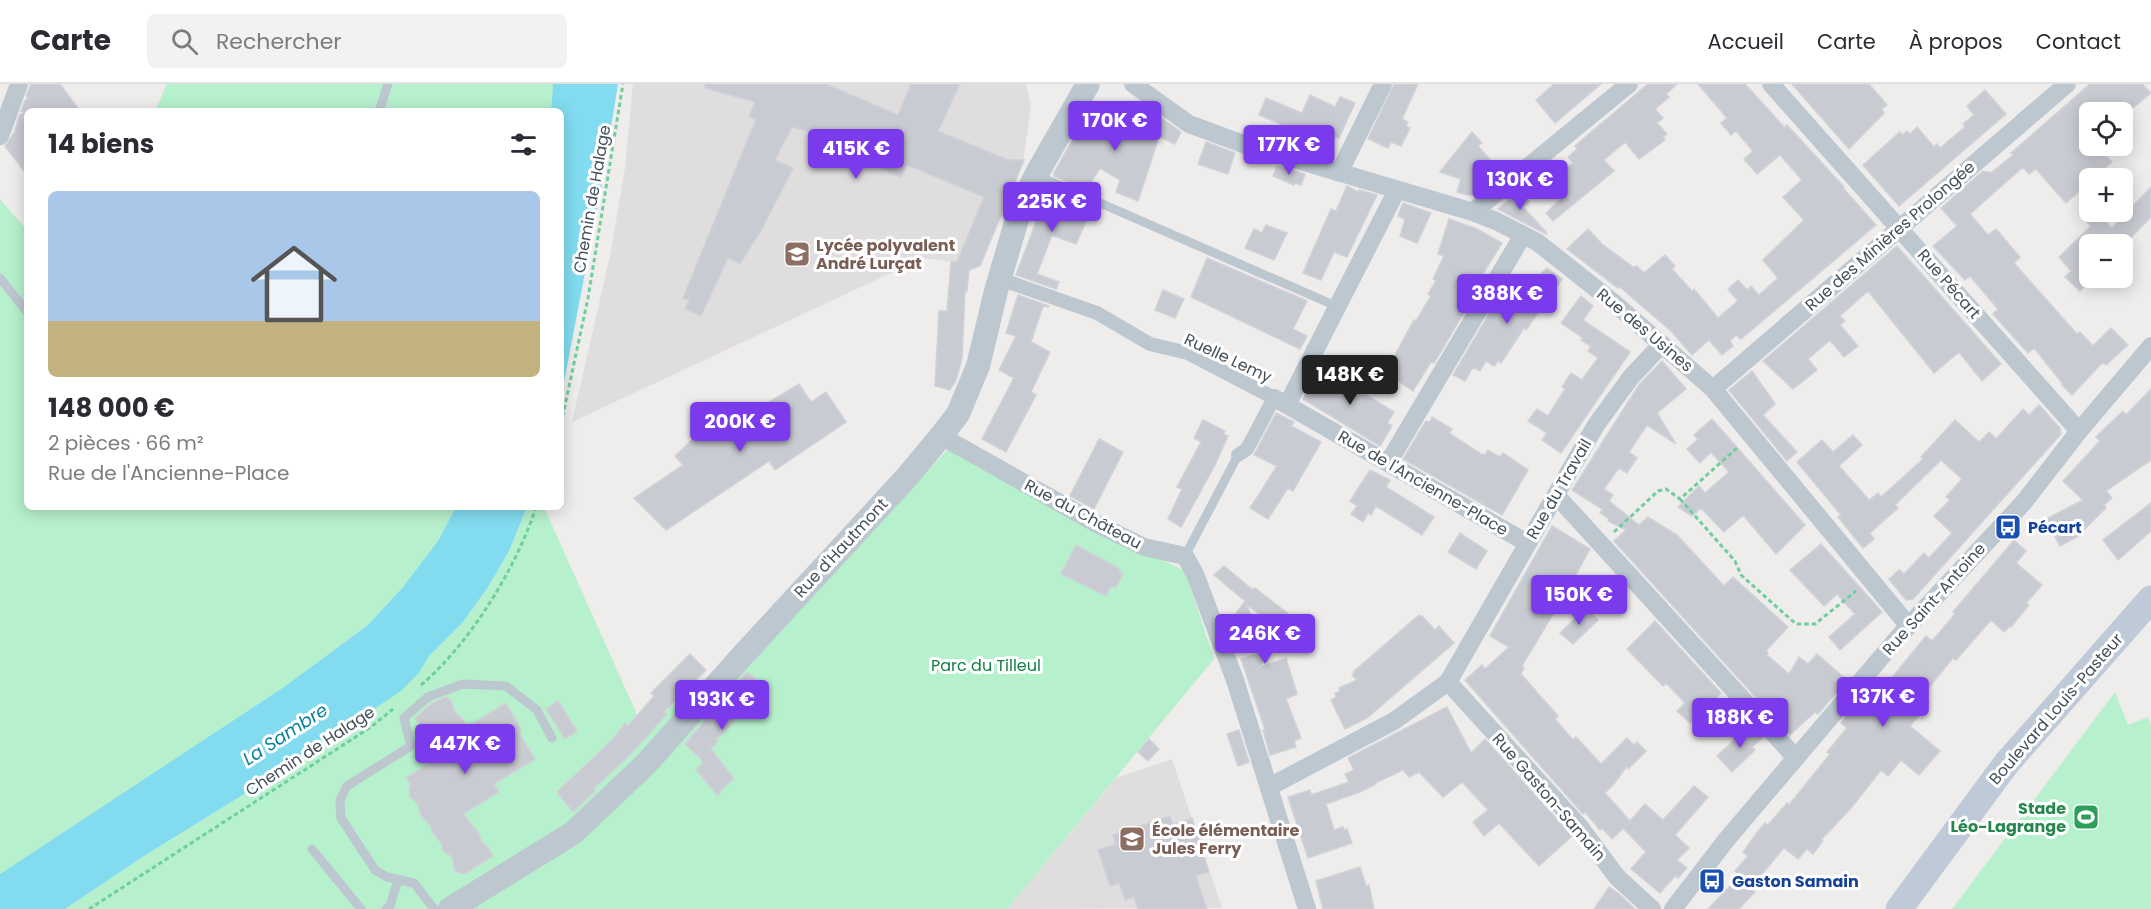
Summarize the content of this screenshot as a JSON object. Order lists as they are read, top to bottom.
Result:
{
  "streets": {
    "main road": ["Boulevard Louis-Pasteur"],
    "street": [
      "Rue des Minières Prolongée",
      "Rue Pécart",
      "Rue des Usines",
      "Ruelle Lemy",
      "Rue de l'Ancienne-Place",
      "Rue du Travail",
      "Rue du Château",
      "Rue d'Hautmont",
      "Rue Saint-Antoine",
      "Rue Gaston-Samain"
    ],
    "path": ["Chemin de Halage"]
  },
  "crossings": [
    ["Rue des Minières Prolongée", "Rue Pécart"],
    ["Rue des Minières Prolongée", "Rue des Usines"],
    ["Rue Pécart", "Rue Saint-Antoine"],
    ["Rue des Usines", "Rue du Travail"],
    ["Rue des Usines", "Rue Saint-Antoine"],
    ["Ruelle Lemy", "Rue de l'Ancienne-Place"],
    ["Ruelle Lemy", "Rue du Château"],
    ["Ruelle Lemy", "Rue d'Hautmont"],
    ["Rue de l'Ancienne-Place", "Rue du Travail"],
    ["Rue du Travail", "Rue Gaston-Samain"],
    ["Rue du Château", "Rue d'Hautmont"]
  ],
  "water": ["La Sambre"],
  "parks": ["Parc du Tilleul"],
  "places": {
    "school or university": ["Lycée polyvalent André Lurçat", "École élémentaire Jules Ferry"],
    "bus stop": ["Pécart", "Gaston Samain"],
    "sports": ["Stade Léo-Lagrange"]
  },
  "page": {
    "header": "Carte",
    "search": "Rechercher",
    "nav": [
      "Accueil",
      "Carte",
      "À propos",
      "Contact"
    ],
    "price": [
      "170K €",
      "177K €",
      "415K €",
      "130K €",
      "225K €",
      "388K €",
      "148K €",
      "200K €",
      "150K €",
      "246K €",
      "137K €",
      "193K €",
      "188K €",
      "447K €"
    ],
    "map_buttons": ["+", "−"],
    "heading": "14 biens",
    "list": [
      {
        "name": "148 000 €",
        "note": "2 pièces · 66 m² · Rue de l'Ancienne-Place"
      }
    ]
  }
}
